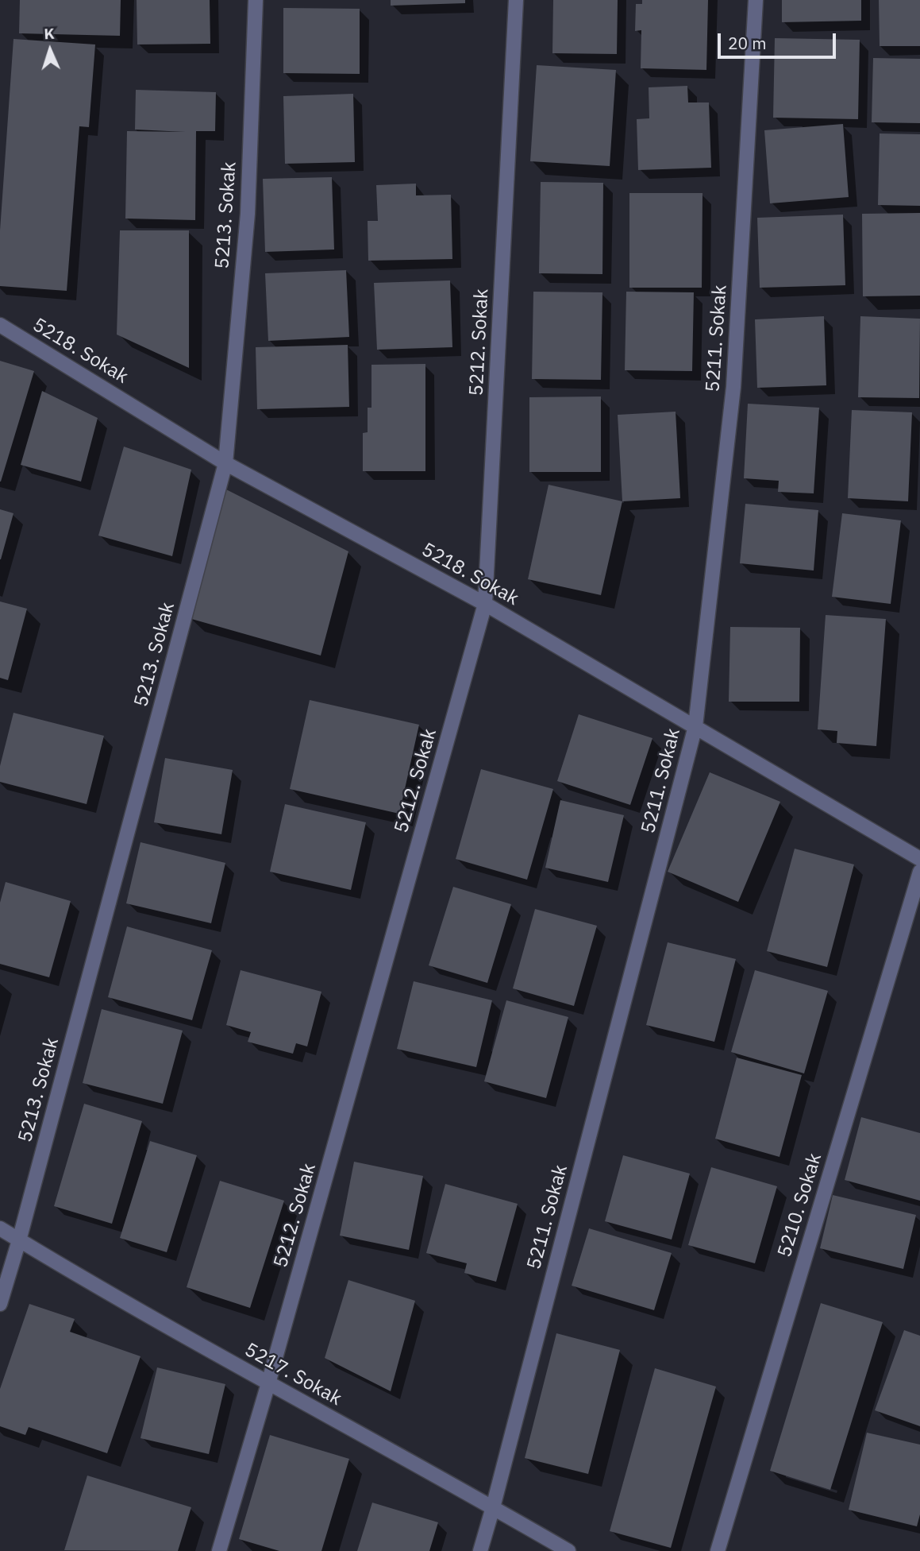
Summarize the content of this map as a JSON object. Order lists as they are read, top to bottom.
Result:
{
  "streets": {
    "street": [
      "5213. Sokak",
      "5211. Sokak",
      "5212. Sokak",
      "5218. Sokak",
      "5210. Sokak",
      "5217. Sokak"
    ]
  },
  "crossings": [
    ["5213. Sokak", "5218. Sokak"],
    ["5213. Sokak", "5217. Sokak"],
    ["5211. Sokak", "5218. Sokak"],
    ["5211. Sokak", "5217. Sokak"],
    ["5212. Sokak", "5218. Sokak"],
    ["5212. Sokak", "5217. Sokak"]
  ],
  "scale_bar": "20 m",
  "north": "top"
}
